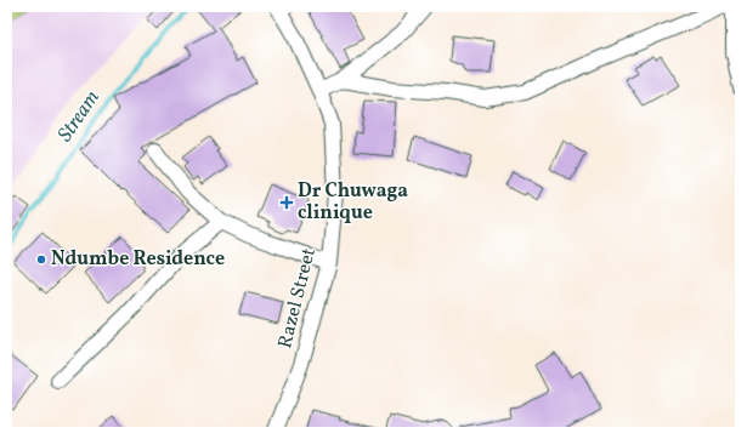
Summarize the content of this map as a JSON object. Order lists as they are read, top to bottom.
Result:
{
  "streets": {
    "street": ["Razel Street"]
  },
  "water": ["Stream"],
  "places": {
    "health": ["Dr Chuwaga clinique"],
    "other": ["Ndumbe Residence"]
  }
}
